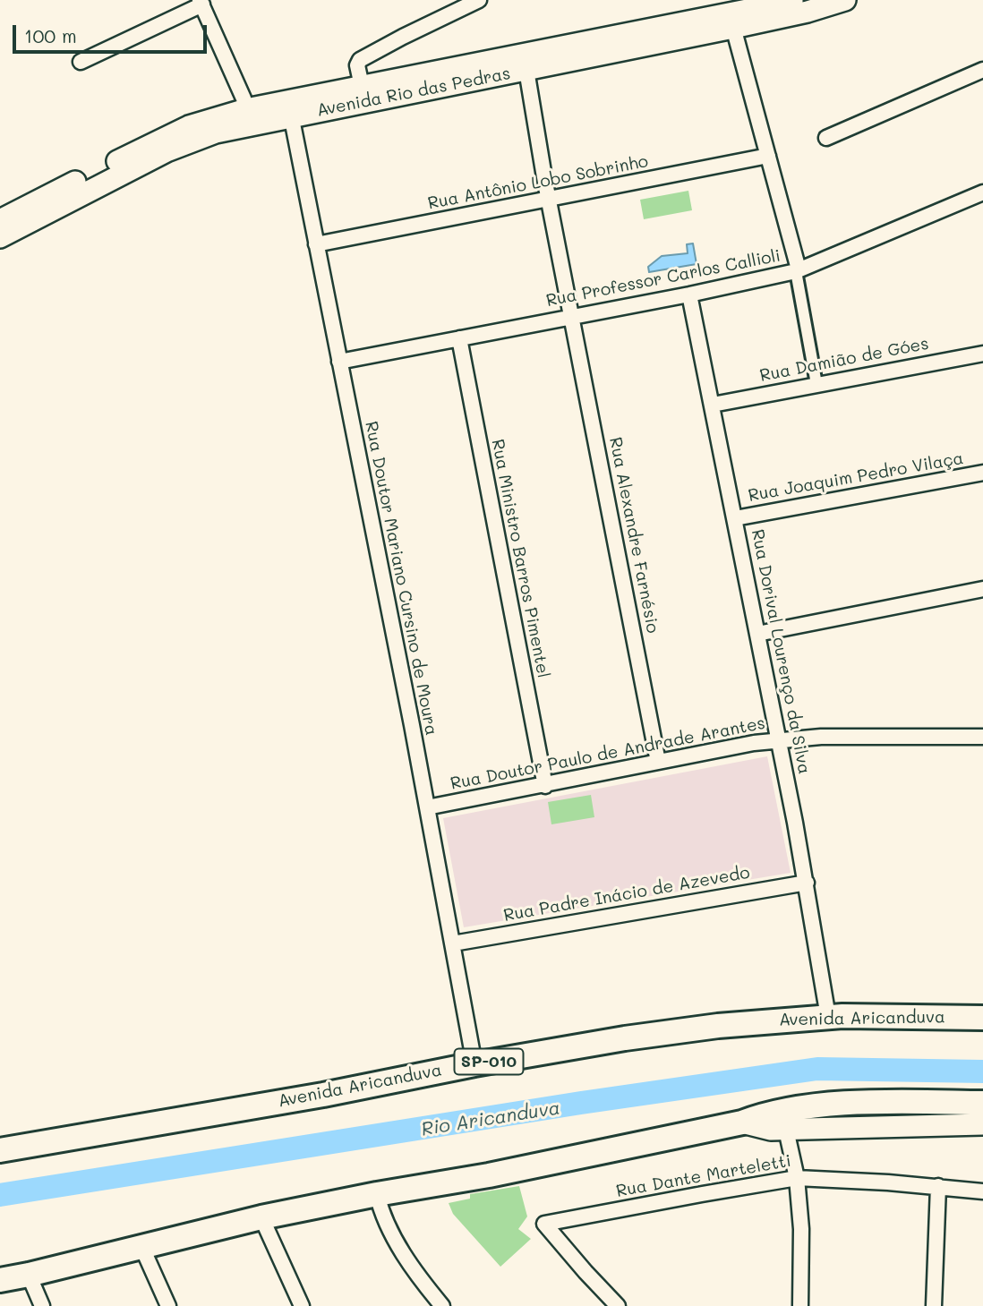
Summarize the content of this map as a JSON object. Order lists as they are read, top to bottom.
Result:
{
  "streets": {
    "highway": ["Avenida Aricanduva", "SP-010"],
    "main road": ["Avenida Rio das Pedras"],
    "street": [
      "Rua Antônio Lobo Sobrinho",
      "Rua Professor Carlos Callioli",
      "Rua Damião de Góes",
      "Rua Joaquim Pedro Vilaça",
      "Rua Alexandre Farnésio",
      "Rua Ministro Barros Pimentel",
      "Rua Doutor Mariano Cursino de Moura",
      "Rua Dorival Lourenço da Silva",
      "Rua Doutor Paulo de Andrade Arantes",
      "Rua Padre Inácio de Azevedo",
      "Rua Dante Marteletti"
    ]
  },
  "crossings": [
    ["Avenida Rio das Pedras", "Rua Alexandre Farnésio"],
    ["Avenida Rio das Pedras", "Rua Doutor Mariano Cursino de Moura"],
    ["Rua Antônio Lobo Sobrinho", "Rua Alexandre Farnésio"],
    ["Rua Antônio Lobo Sobrinho", "Rua Doutor Mariano Cursino de Moura"],
    ["Rua Professor Carlos Callioli", "Rua Alexandre Farnésio"],
    ["Rua Professor Carlos Callioli", "Rua Ministro Barros Pimentel"],
    ["Rua Professor Carlos Callioli", "Rua Doutor Mariano Cursino de Moura"],
    ["Rua Professor Carlos Callioli", "Rua Dorival Lourenço da Silva"],
    ["Rua Damião de Góes", "Rua Dorival Lourenço da Silva"],
    ["Rua Joaquim Pedro Vilaça", "Rua Dorival Lourenço da Silva"],
    ["Rua Alexandre Farnésio", "Rua Doutor Paulo de Andrade Arantes"],
    ["Rua Ministro Barros Pimentel", "Rua Doutor Paulo de Andrade Arantes"],
    ["Rua Doutor Mariano Cursino de Moura", "Rua Doutor Paulo de Andrade Arantes"],
    ["Rua Doutor Mariano Cursino de Moura", "Rua Padre Inácio de Azevedo"],
    ["Rua Doutor Mariano Cursino de Moura", "Avenida Aricanduva"],
    ["Rua Dorival Lourenço da Silva", "Rua Doutor Paulo de Andrade Arantes"],
    ["Rua Dorival Lourenço da Silva", "Rua Padre Inácio de Azevedo"],
    ["Rua Dorival Lourenço da Silva", "Avenida Aricanduva"]
  ],
  "water": ["Rio Aricanduva"],
  "scale_bar": "100 m"
}
